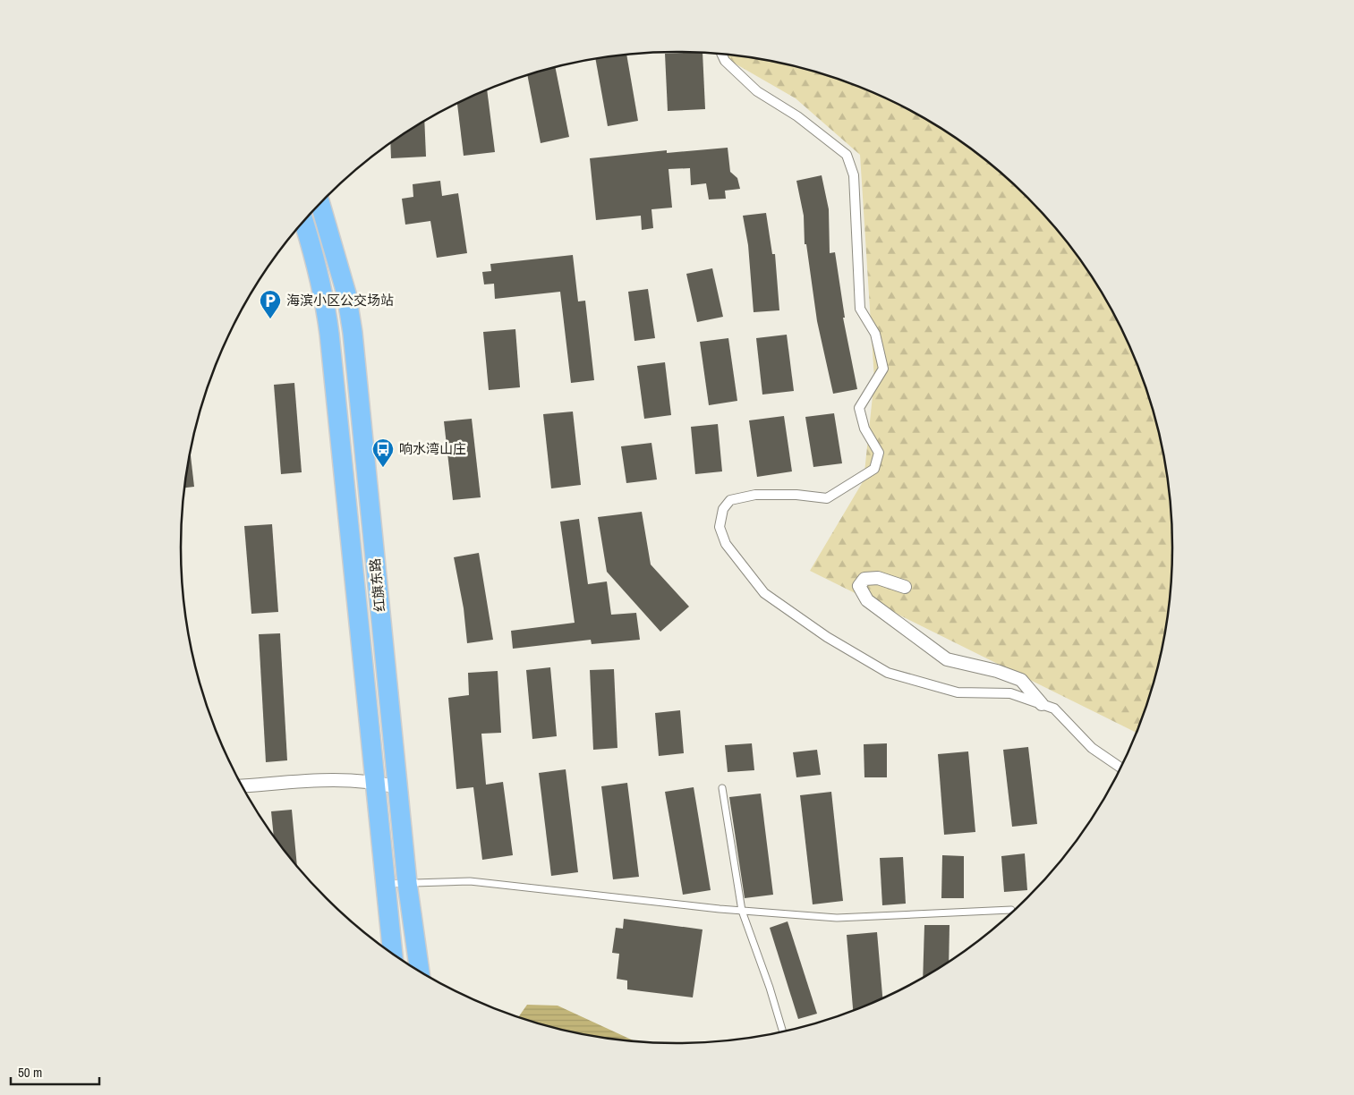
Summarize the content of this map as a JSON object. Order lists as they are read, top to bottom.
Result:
{
  "streets": {
    "main road": ["红旗东路"]
  },
  "places": {
    "parking": ["海滨小区公交场站"],
    "bus stop": ["响水湾山庄"]
  },
  "scale_bar": "50 m"
}
